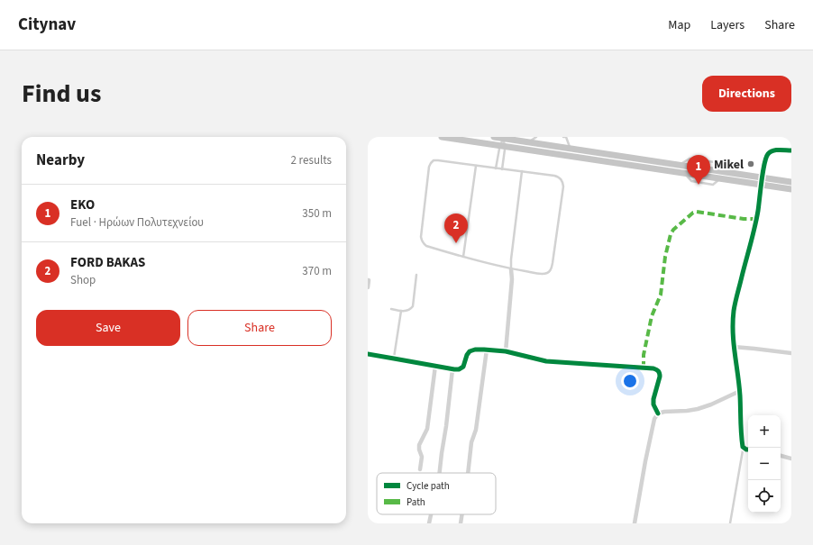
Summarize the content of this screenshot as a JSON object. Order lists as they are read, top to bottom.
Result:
{
  "places": ["Mikel"],
  "legend": ["Cycle path", "Path"],
  "page": {
    "header": "Citynav",
    "nav": ["Map", "Layers", "Share"],
    "title": "Find us",
    "buttons": [
      "Directions",
      ["Save", "Share"]
    ],
    "heading": ["Nearby", "2 results"],
    "pins": ["1", "2"],
    "list": [
      {
        "mark": "1",
        "name": "EKO",
        "note": "Fuel · Ηρώων Πολυτεχνείου",
        "value": "350 m"
      },
      {
        "mark": "2",
        "name": "FORD BAKAS",
        "note": "Shop",
        "value": "370 m"
      }
    ],
    "map_buttons": ["+", "−"]
  }
}
